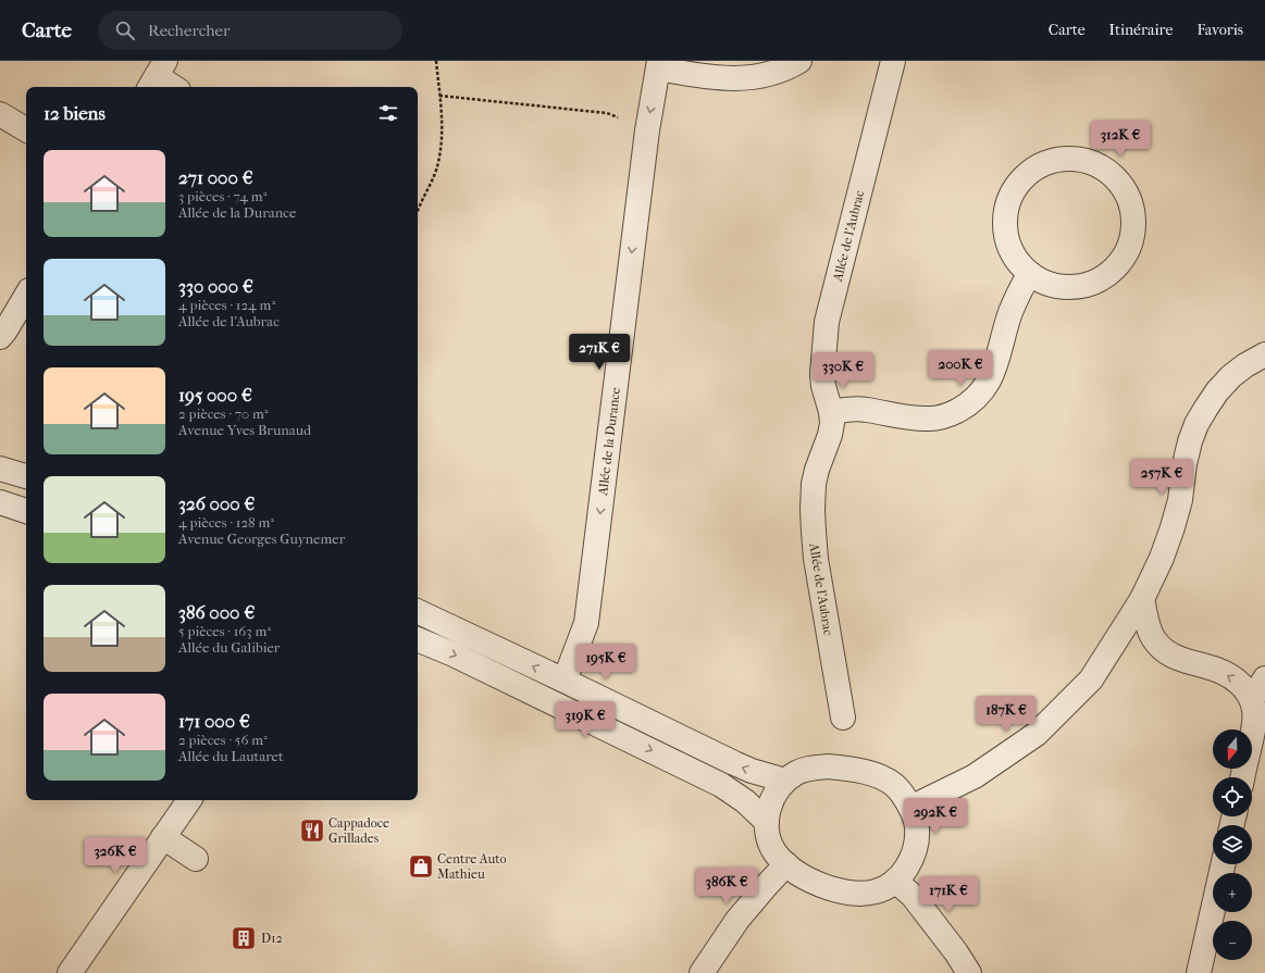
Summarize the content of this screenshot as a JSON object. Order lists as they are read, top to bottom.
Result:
{
  "streets": {
    "street": ["Allée de l'Aubrac", "Allée de la Durance"]
  },
  "one_way": ["Allée de la Durance"],
  "places": {
    "restaurant": ["Cappadoce Grillades"],
    "shop": ["Centre Auto Mathieu"],
    "building": ["D12"]
  },
  "north": "bottom",
  "page": {
    "header": "Carte",
    "search": "Rechercher",
    "nav": ["Carte", "Itinéraire", "Favoris"],
    "heading": "12 biens",
    "price": [
      "312K €",
      "271K €",
      "200K €",
      "330K €",
      "257K €",
      "195K €",
      "187K €",
      "319K €",
      "292K €",
      "326K €",
      "386K €",
      "171K €"
    ],
    "list": [
      {
        "name": "271 000 €",
        "note": "3 pièces · 74 m² · Allée de la Durance"
      },
      {
        "name": "330 000 €",
        "note": "4 pièces · 124 m² · Allée de l'Aubrac"
      },
      {
        "name": "195 000 €",
        "note": "2 pièces · 70 m² · Avenue Yves Brunaud"
      },
      {
        "name": "326 000 €",
        "note": "4 pièces · 128 m² · Avenue Georges Guynemer"
      },
      {
        "name": "386 000 €",
        "note": "5 pièces · 163 m² · Allée du Galibier"
      },
      {
        "name": "171 000 €",
        "note": "2 pièces · 56 m² · Allée du Lautaret"
      }
    ],
    "map_buttons": ["+", "−"]
  }
}
